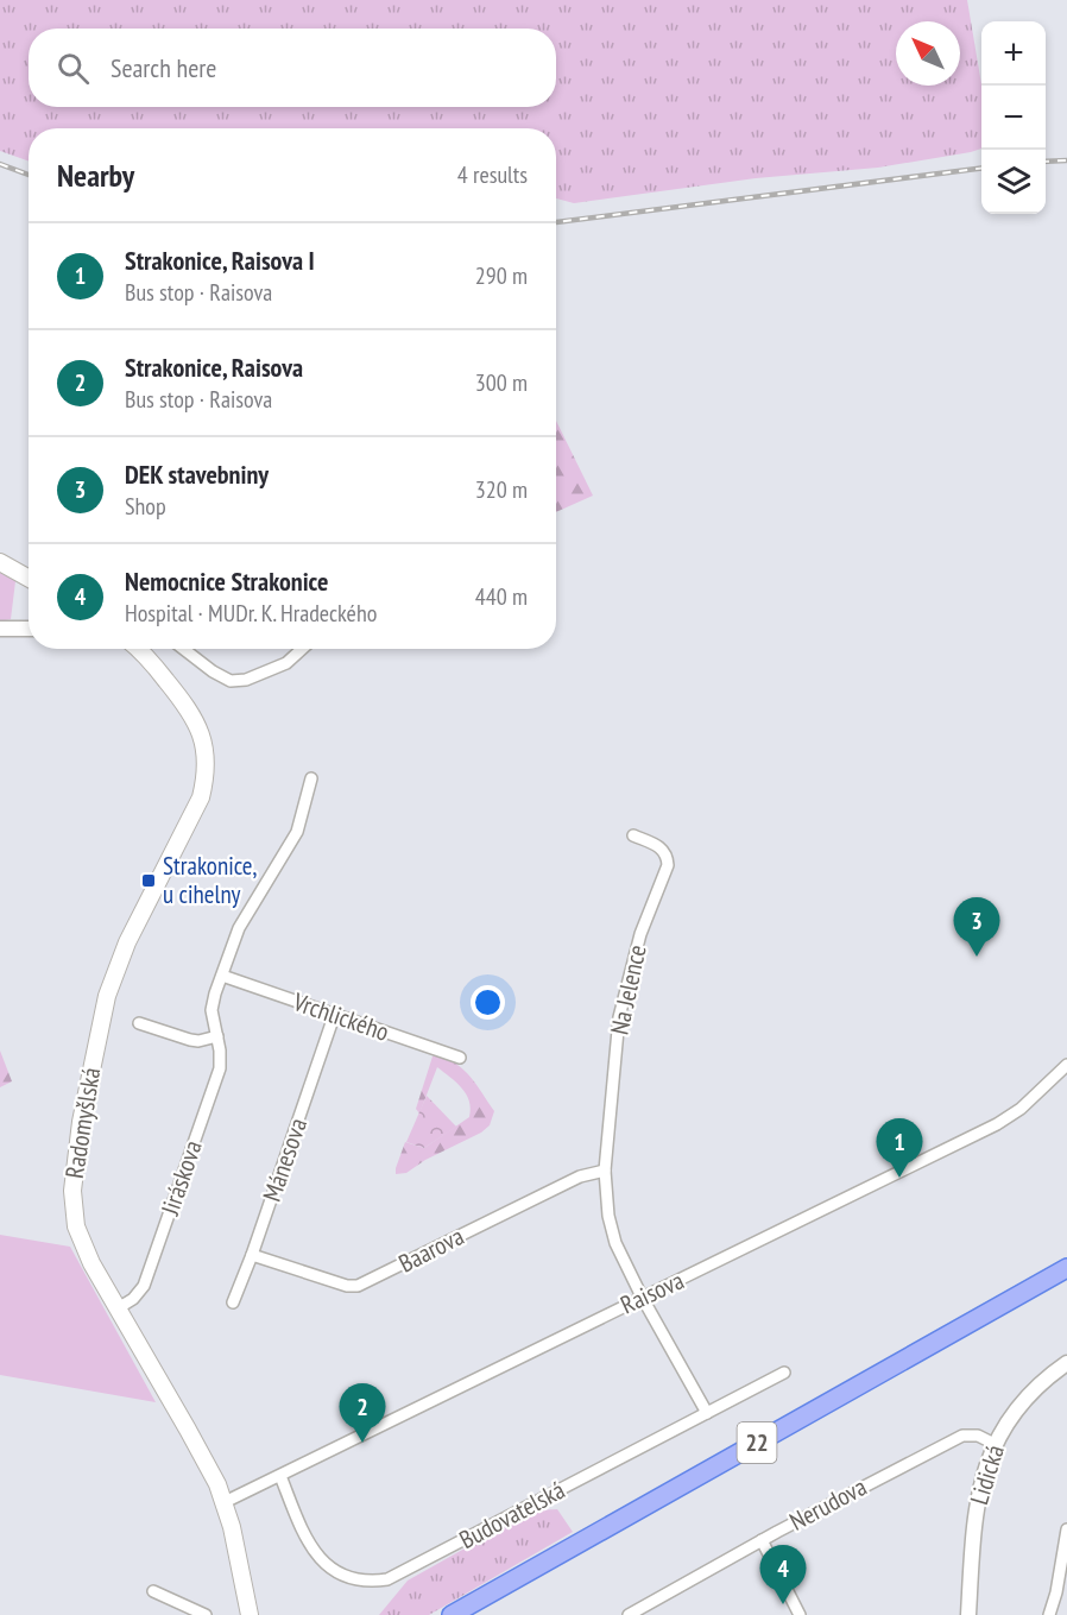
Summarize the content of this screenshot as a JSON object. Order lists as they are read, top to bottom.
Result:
{
  "streets": {
    "main road": ["Radomyšlská", "22"],
    "street": [
      "Na Jelence",
      "Vrchlického",
      "Mánesova",
      "Jiráskova",
      "Baarova",
      "Raisova",
      "Lidická",
      "Nerudova",
      "Budovatelská"
    ]
  },
  "crossings": [
    ["Na Jelence", "Baarova"],
    ["Na Jelence", "Raisova"],
    ["Na Jelence", "Budovatelská"],
    ["Vrchlického", "Mánesova"],
    ["Vrchlického", "Jiráskova"],
    ["Radomyšlská", "Jiráskova"],
    ["Radomyšlská", "Raisova"],
    ["Mánesova", "Baarova"],
    ["Raisova", "Budovatelská"],
    ["Lidická", "Nerudova"]
  ],
  "places": {
    "transit": ["Strakonice, u cihelny"]
  },
  "north": "top left",
  "page": {
    "map_buttons": ["+", "−"],
    "search": "Search here",
    "heading": ["Nearby", "4 results"],
    "list": [
      {
        "mark": "1",
        "name": "Strakonice, Raisova I",
        "note": "Bus stop · Raisova",
        "value": "290 m"
      },
      {
        "mark": "2",
        "name": "Strakonice, Raisova",
        "note": "Bus stop · Raisova",
        "value": "300 m"
      },
      {
        "mark": "3",
        "name": "DEK stavebniny",
        "note": "Shop",
        "value": "320 m"
      },
      {
        "mark": "4",
        "name": "Nemocnice Strakonice",
        "note": "Hospital · MUDr. K. Hradeckého",
        "value": "440 m"
      }
    ],
    "pins": [
      "3",
      "1",
      "2",
      "4"
    ]
  }
}
